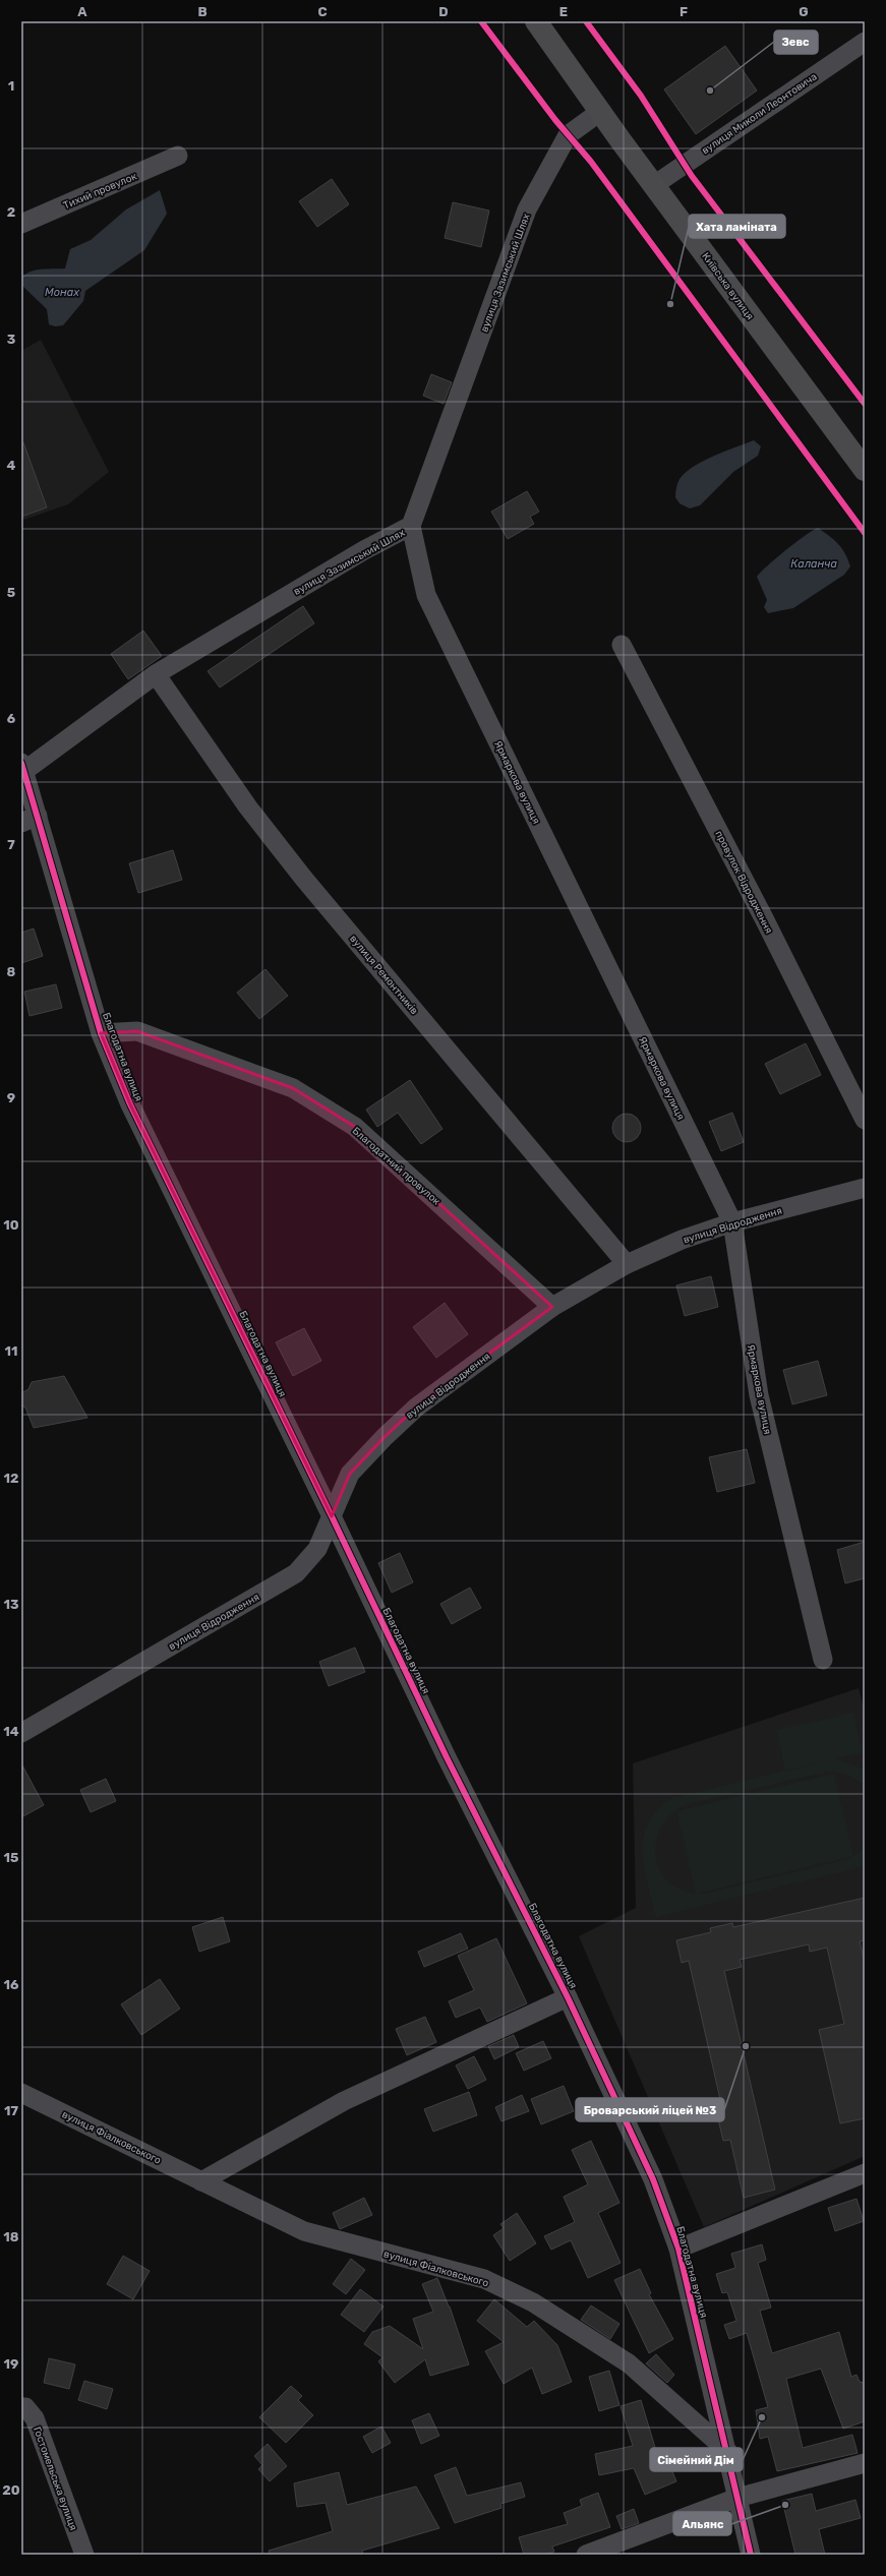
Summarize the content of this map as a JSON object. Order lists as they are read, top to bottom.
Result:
{
  "streets": {
    "main road": ["Київська вулиця"],
    "street": [
      "вулиця Миколи Леонтовича",
      "Тихий провулок",
      "вулиця Зазимський Шлях",
      "Ярмаркова вулиця",
      "провулок Відродження",
      "вулиця Ремонтників",
      "Благодатна вулиця",
      "Благодатний провулок",
      "вулиця Відродження",
      "вулиця Фіалковського",
      "Гостомельська вулиця"
    ]
  },
  "crossings": [
    ["вулиця Миколи Леонтовича", "Київська вулиця"],
    ["вулиця Зазимський Шлях", "Київська вулиця"],
    ["вулиця Зазимський Шлях", "Ярмаркова вулиця"],
    ["вулиця Зазимський Шлях", "вулиця Ремонтників"],
    ["вулиця Зазимський Шлях", "Благодатна вулиця"],
    ["Ярмаркова вулиця", "вулиця Відродження"],
    ["вулиця Ремонтників", "вулиця Відродження"],
    ["Благодатна вулиця", "Благодатний провулок"],
    ["Благодатна вулиця", "вулиця Відродження"],
    ["Благодатна вулиця", "вулиця Фіалковського"],
    ["Благодатний провулок", "вулиця Відродження"]
  ],
  "water": ["Монах", "Каланча"],
  "places": [
    "Зевс",
    "Хата ламіната",
    "Броварський ліцей №3",
    "Сімейний Дім",
    "Альянс"
  ],
  "grid": {
    "columns": [
      "A",
      "B",
      "C",
      "D",
      "E",
      "F",
      "G"
    ],
    "rows": [
      "1",
      "2",
      "3",
      "4",
      "5",
      "6",
      "7",
      "8",
      "9",
      "10",
      "11",
      "12",
      "13",
      "14",
      "15",
      "16",
      "17",
      "18",
      "19",
      "20"
    ]
  }
}
